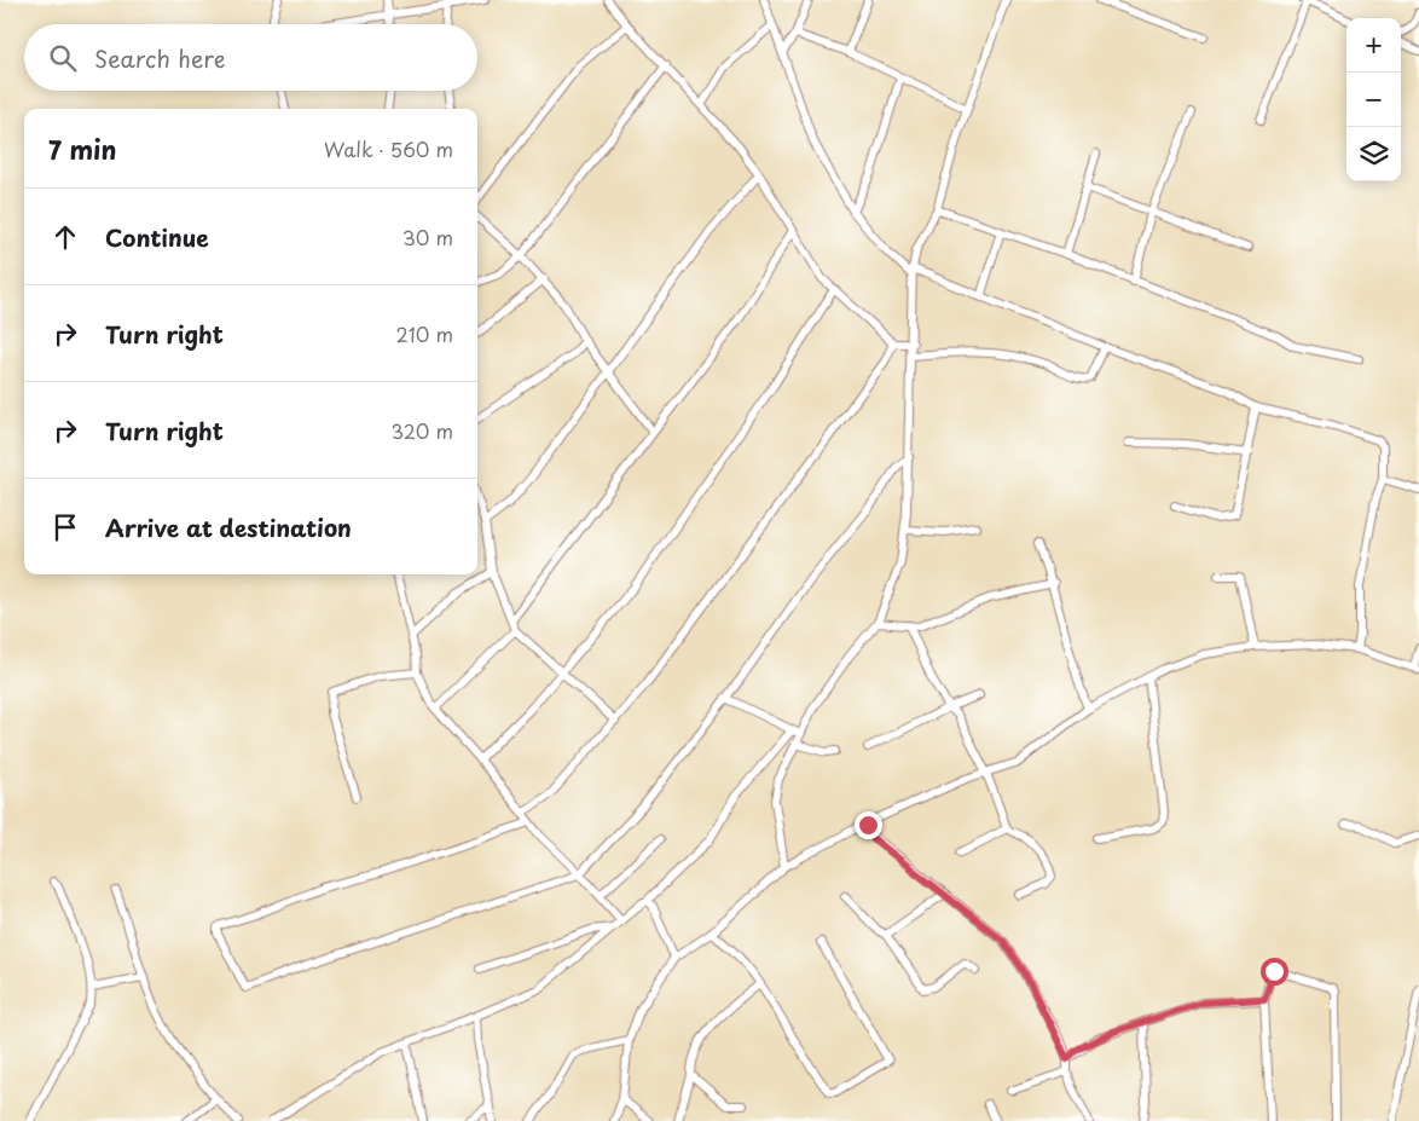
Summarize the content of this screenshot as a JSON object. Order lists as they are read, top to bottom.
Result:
{
  "page": {
    "map_buttons": ["+", "−"],
    "search": "Search here",
    "heading": ["7 min", "Walk · 560 m"],
    "list": [
      ["Continue", "30 m"],
      ["Turn right", "210 m"],
      ["Turn right", "320 m"],
      "Arrive at destination"
    ]
  }
}
